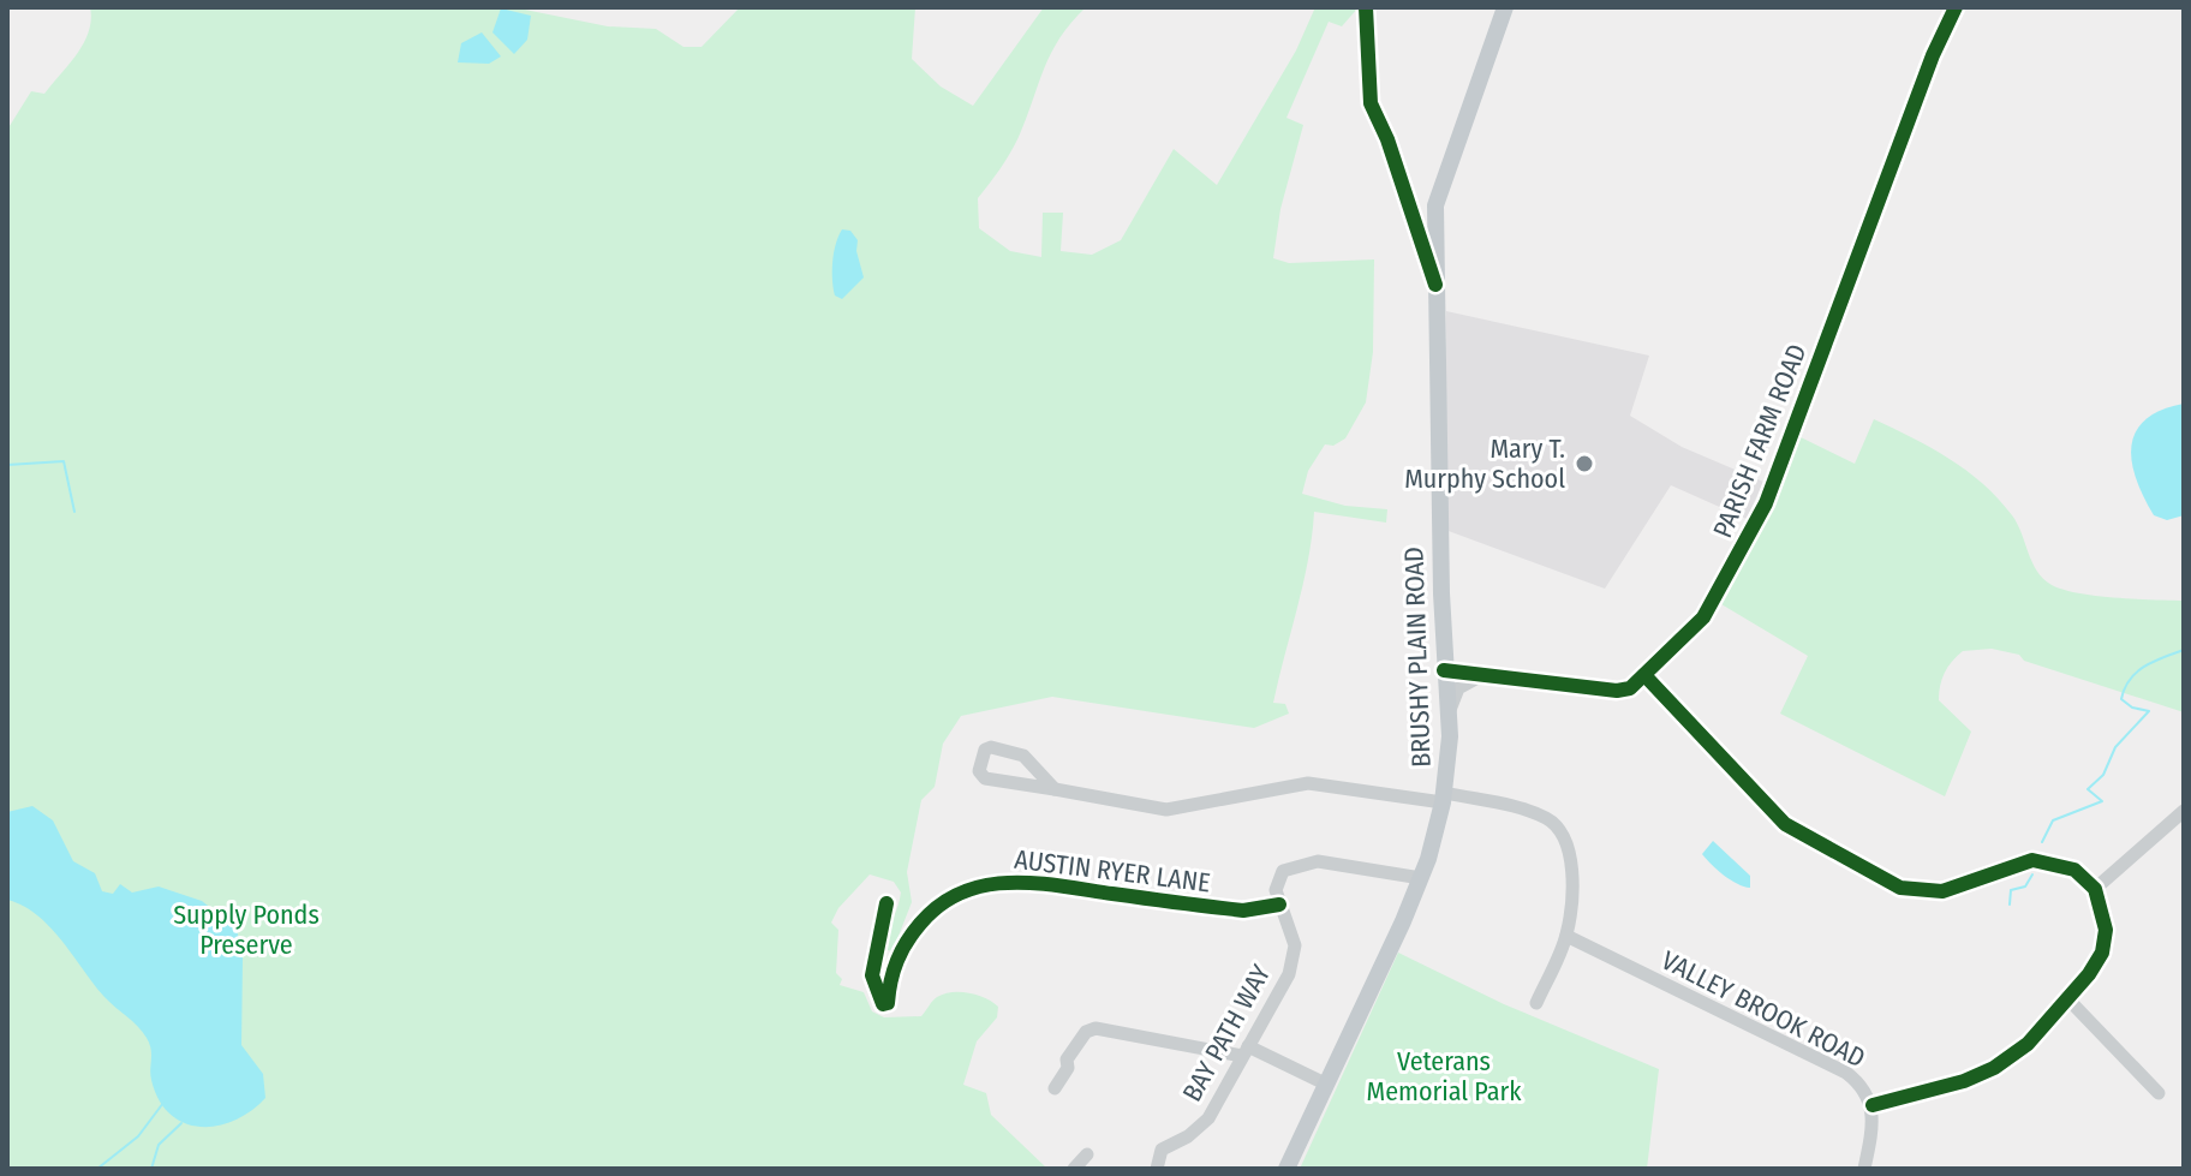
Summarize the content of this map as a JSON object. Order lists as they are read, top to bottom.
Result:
{
  "streets": {
    "main road": ["BRUSHY PLAIN ROAD"],
    "street": [
      "PARISH FARM ROAD",
      "AUSTIN RYER LANE",
      "VALLEY BROOK ROAD",
      "BAY PATH WAY"
    ]
  },
  "crossings": [
    ["PARISH FARM ROAD", "BRUSHY PLAIN ROAD"],
    ["AUSTIN RYER LANE", "BAY PATH WAY"]
  ],
  "parks": ["Supply Ponds Preserve", "Veterans Memorial Park"],
  "places": ["Mary T. Murphy School"]
}
